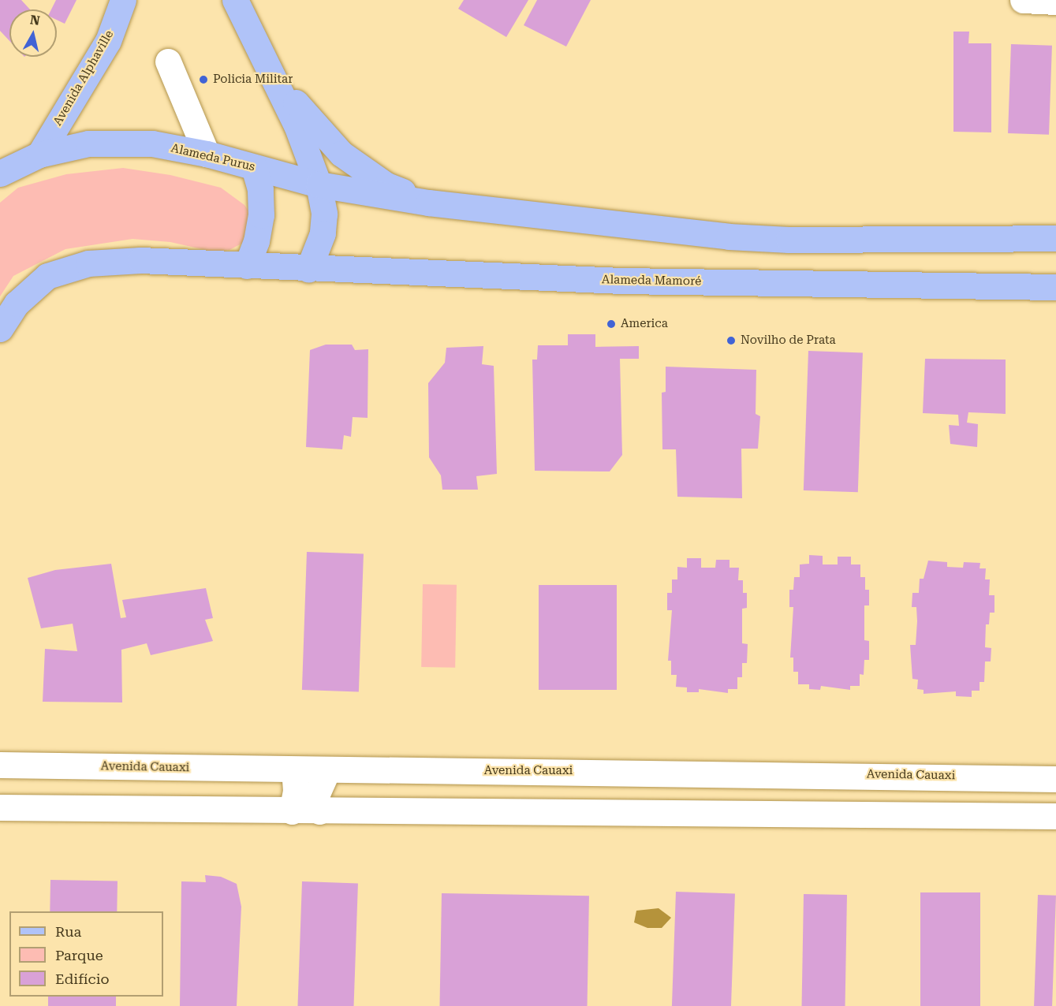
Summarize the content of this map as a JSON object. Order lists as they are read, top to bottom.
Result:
{
  "streets": {
    "main road": ["Avenida Alphaville", "Alameda Purus", "Alameda Mamoré"],
    "street": ["Avenida Cauaxi"]
  },
  "crossings": [
    ["Avenida Alphaville", "Alameda Purus"]
  ],
  "places": ["Policia Militar", "America", "Novilho de Prata"],
  "legend": ["Rua", "Parque", "Edifício"],
  "north": "top"
}
